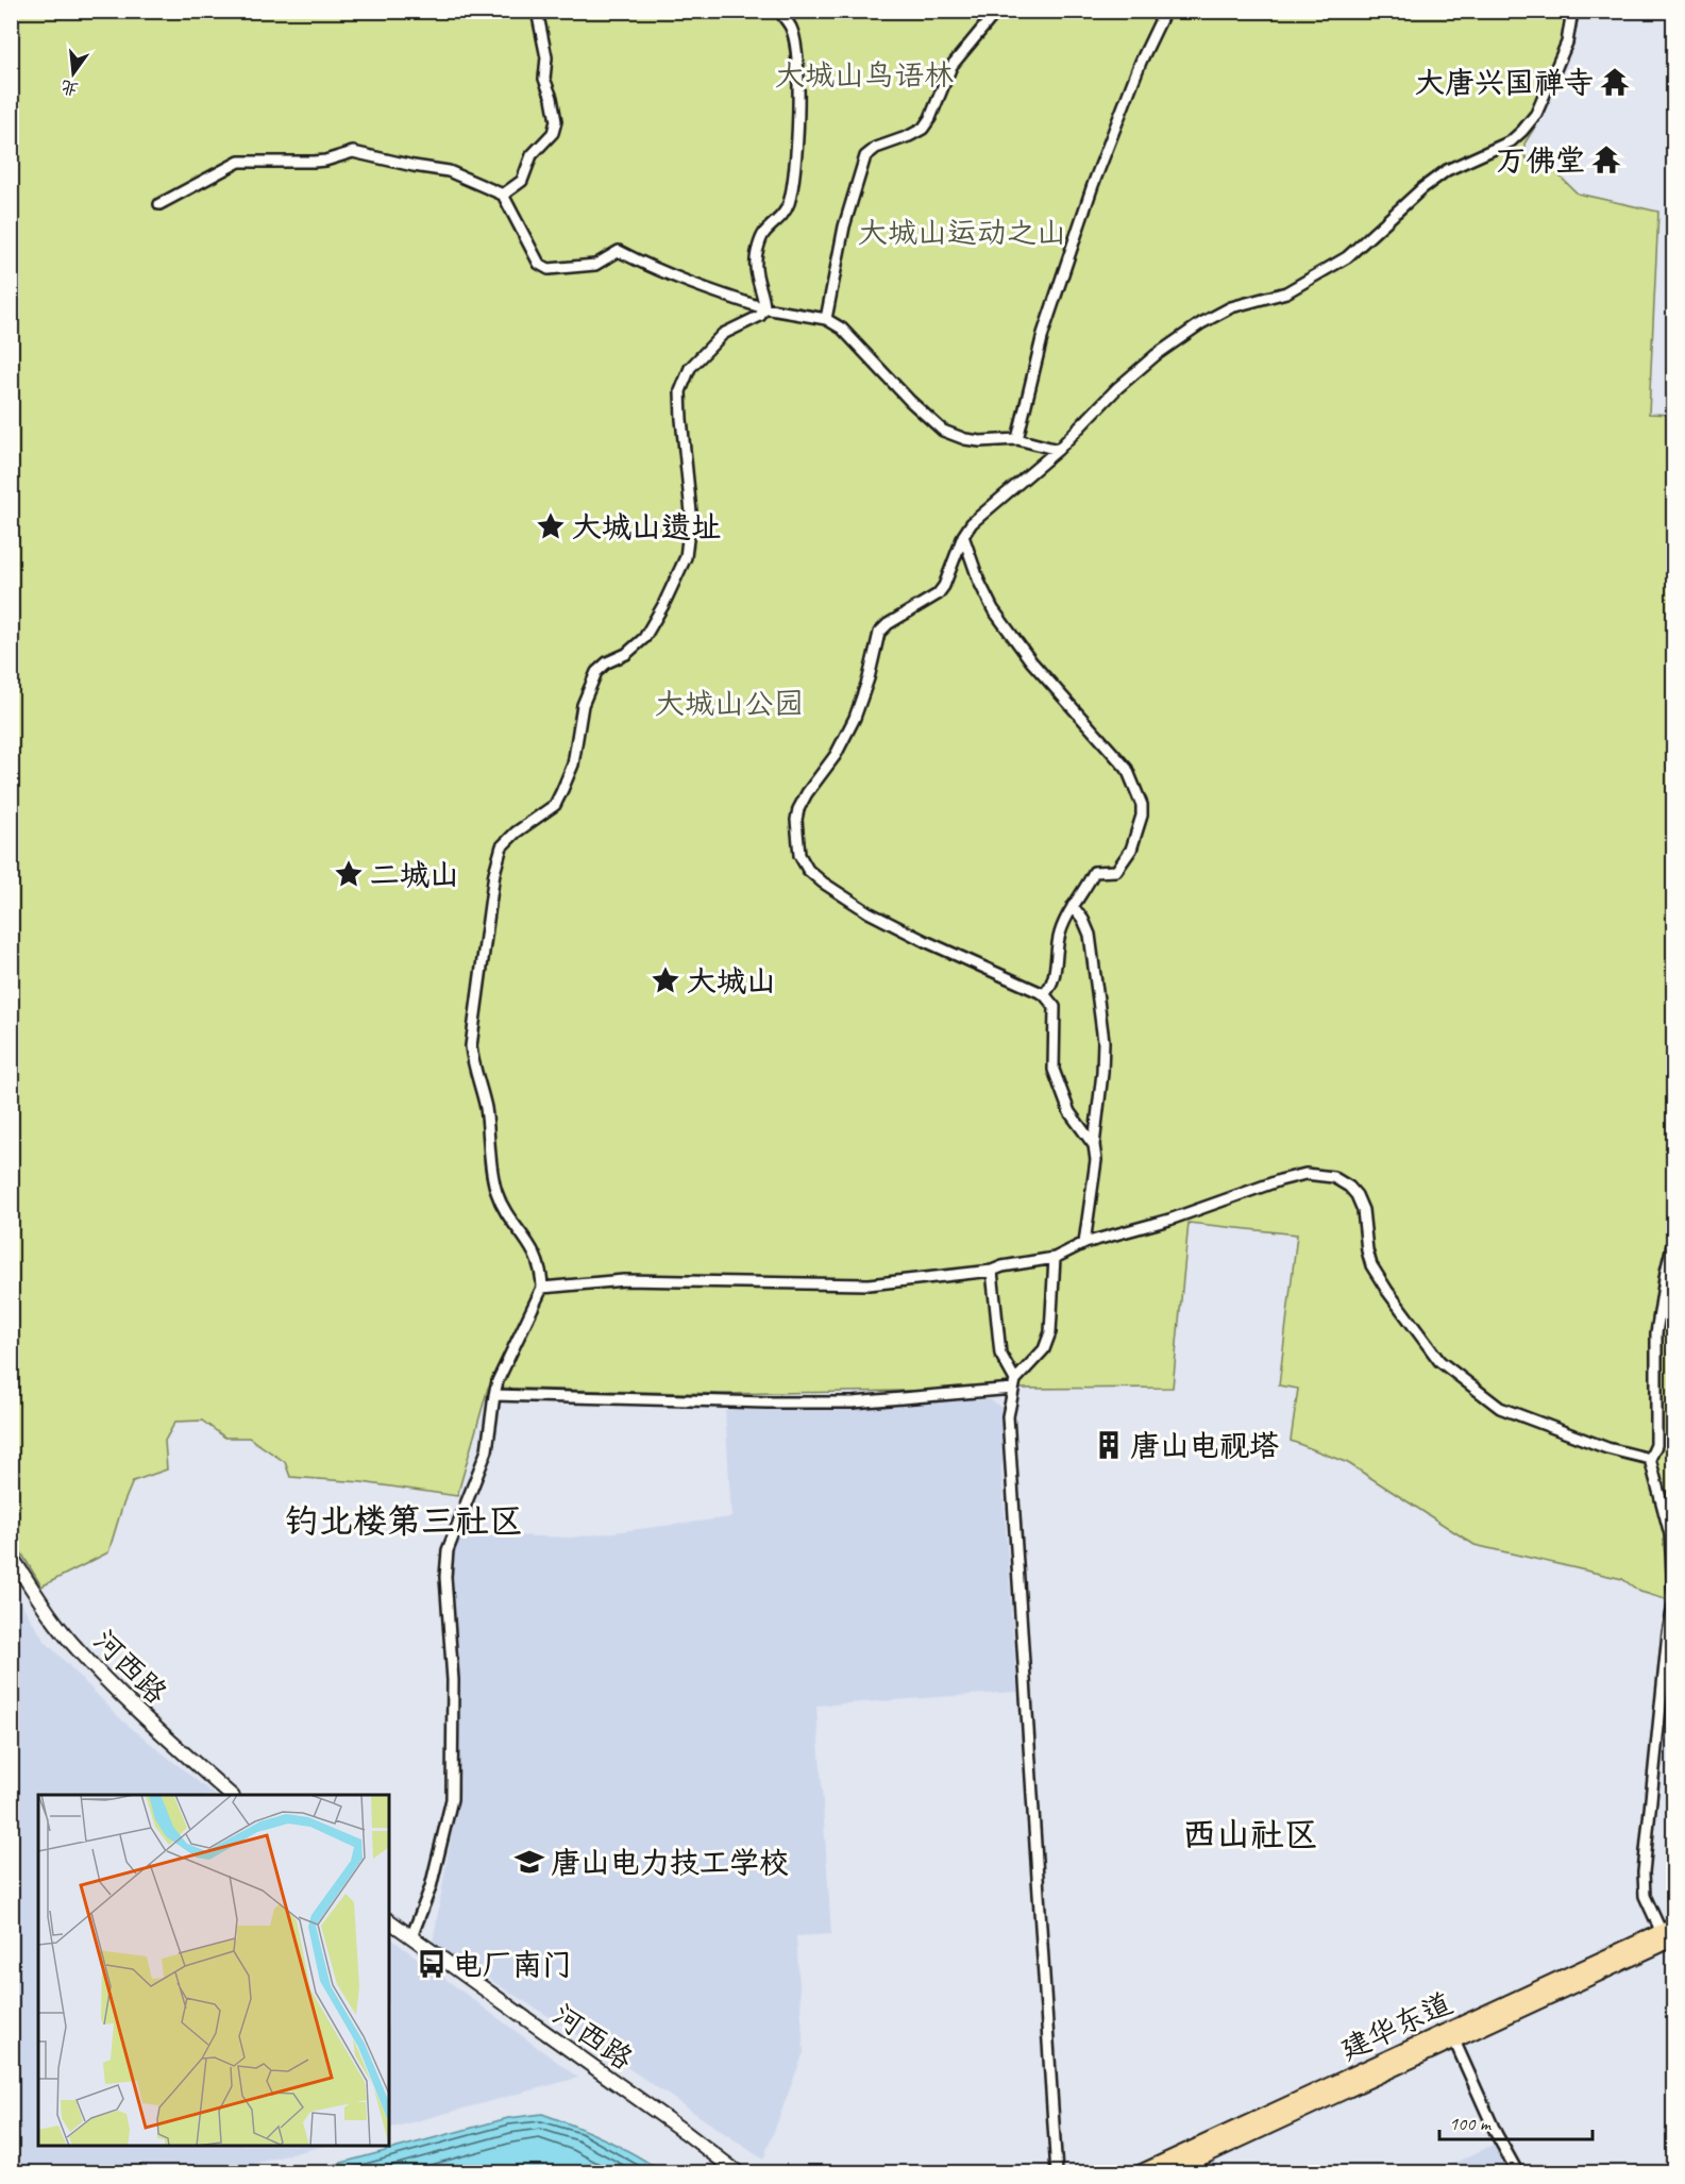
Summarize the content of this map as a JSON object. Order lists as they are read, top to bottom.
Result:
{
  "streets": {
    "main road": ["建华东道"],
    "street": ["河西路"]
  },
  "districts": ["钓北楼第三社区", "西山社区"],
  "parks": ["大城山鸟语林", "大城山运动之山", "大城山公园"],
  "places": {
    "temple": ["大唐兴国禅寺", "万佛堂"],
    "place": ["大城山遗址", "二城山", "大城山"],
    "building": ["唐山电视塔"],
    "school or university": ["唐山电力技工学校"],
    "bus stop": ["电厂南门"]
  },
  "scale_bar": "100 m",
  "north": "bottom"
}
